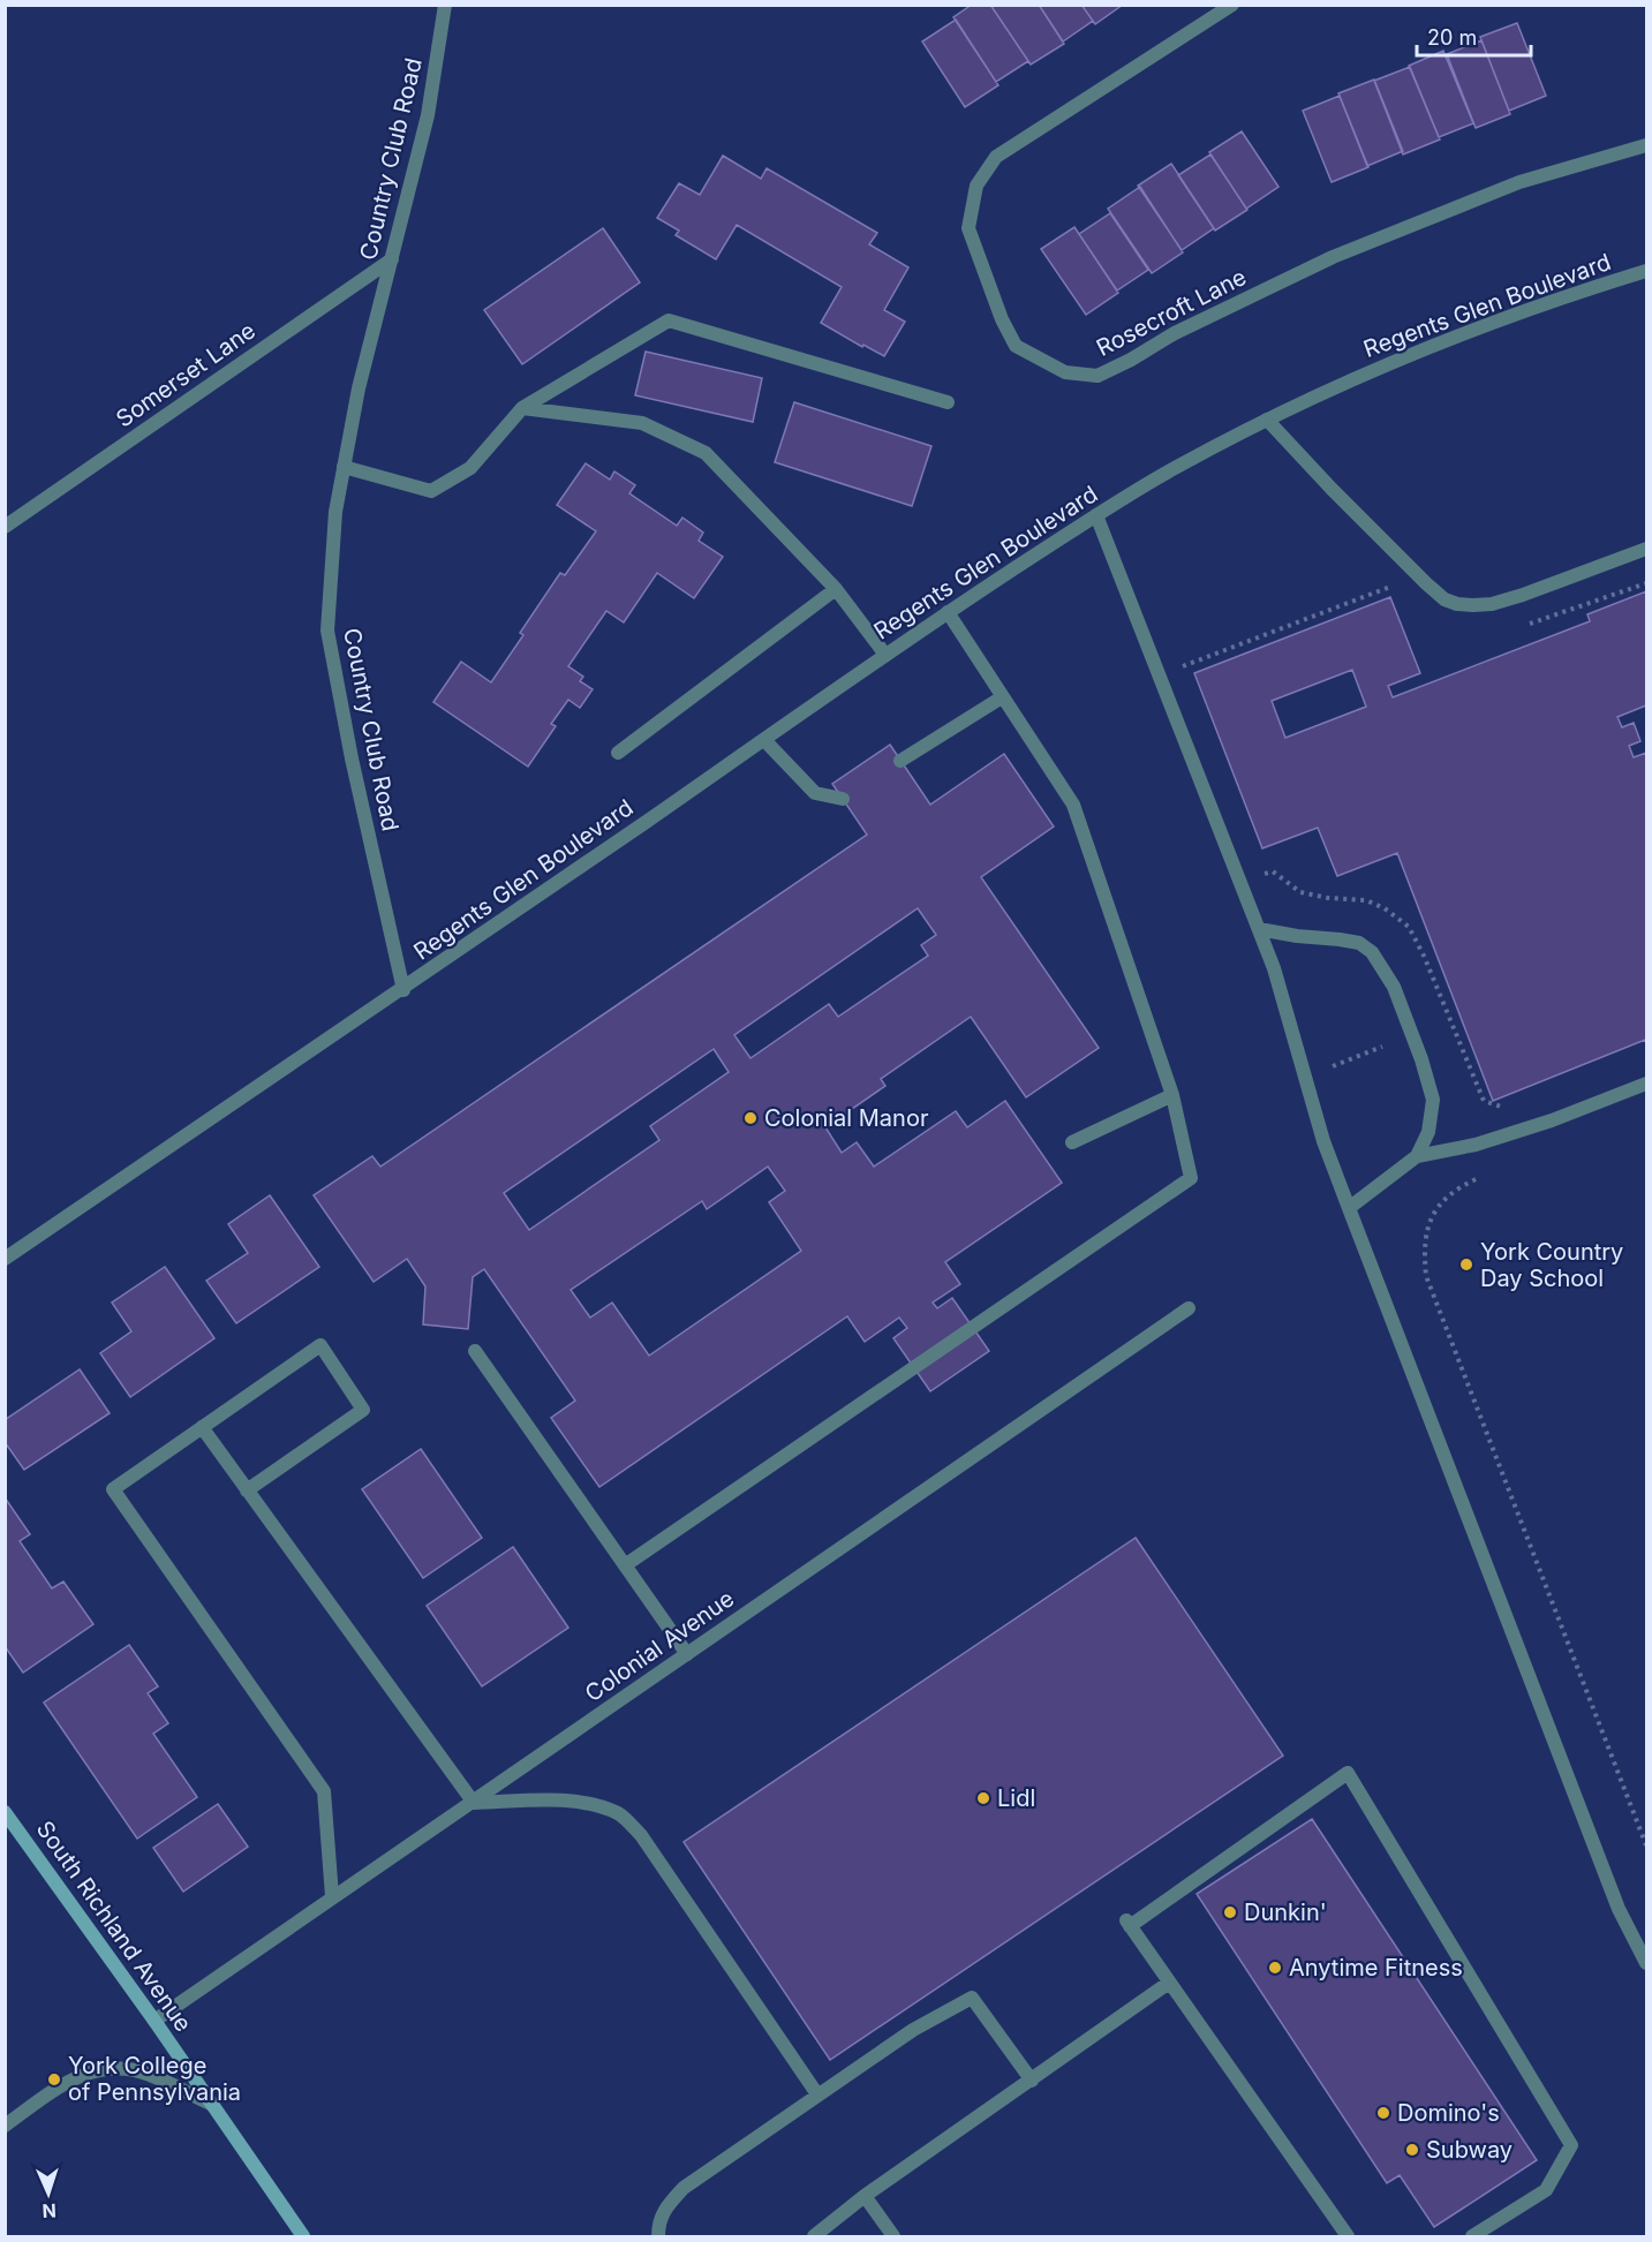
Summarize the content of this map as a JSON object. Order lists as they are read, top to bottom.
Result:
{
  "streets": {
    "main road": ["South Richland Avenue"],
    "street": [
      "Country Club Road",
      "Regents Glen Boulevard",
      "Rosecroft Lane",
      "Somerset Lane",
      "Colonial Avenue"
    ]
  },
  "crossings": [
    ["Country Club Road", "Regents Glen Boulevard"],
    ["Country Club Road", "Somerset Lane"],
    ["Colonial Avenue", "South Richland Avenue"]
  ],
  "places": [
    "Colonial Manor",
    "York Country Day School",
    "Lidl",
    "Dunkin'",
    "Anytime Fitness",
    "York College of Pennsylvania",
    "Domino's",
    "Subway"
  ],
  "scale_bar": "20 m",
  "north": "bottom"
}
